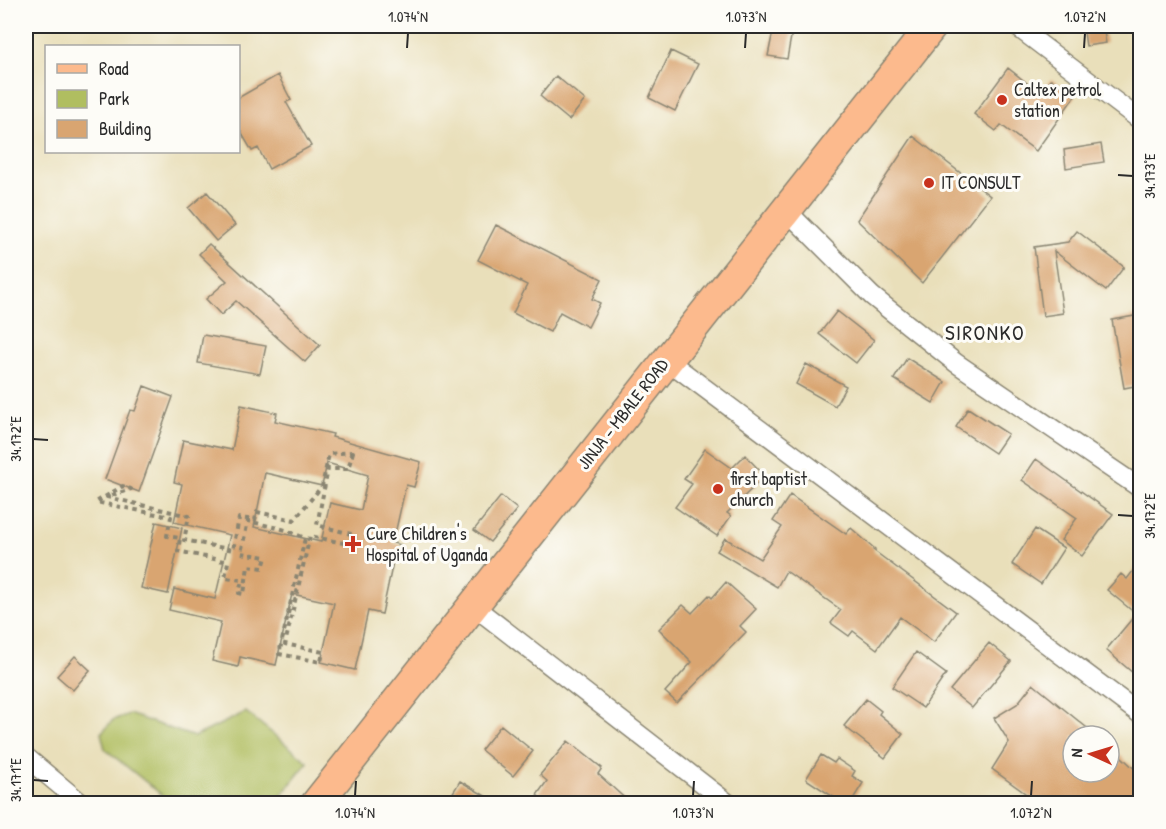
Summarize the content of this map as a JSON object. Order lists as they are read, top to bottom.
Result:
{
  "streets": {
    "main road": ["JINJA - MBALE ROAD"]
  },
  "districts": ["SIRONKO"],
  "places": {
    "other": ["Caltex petrol station", "IT CONSULT", "first baptist church"],
    "health": ["Cure Children's Hospital of Uganda"]
  },
  "legend": ["Road", "Park", "Building"],
  "north": "left",
  "coordinates": [
    "1.074°N",
    "1.073°N",
    "1.072°N",
    "34.173°E",
    "34.172°E",
    "34.171°E"
  ]
}
